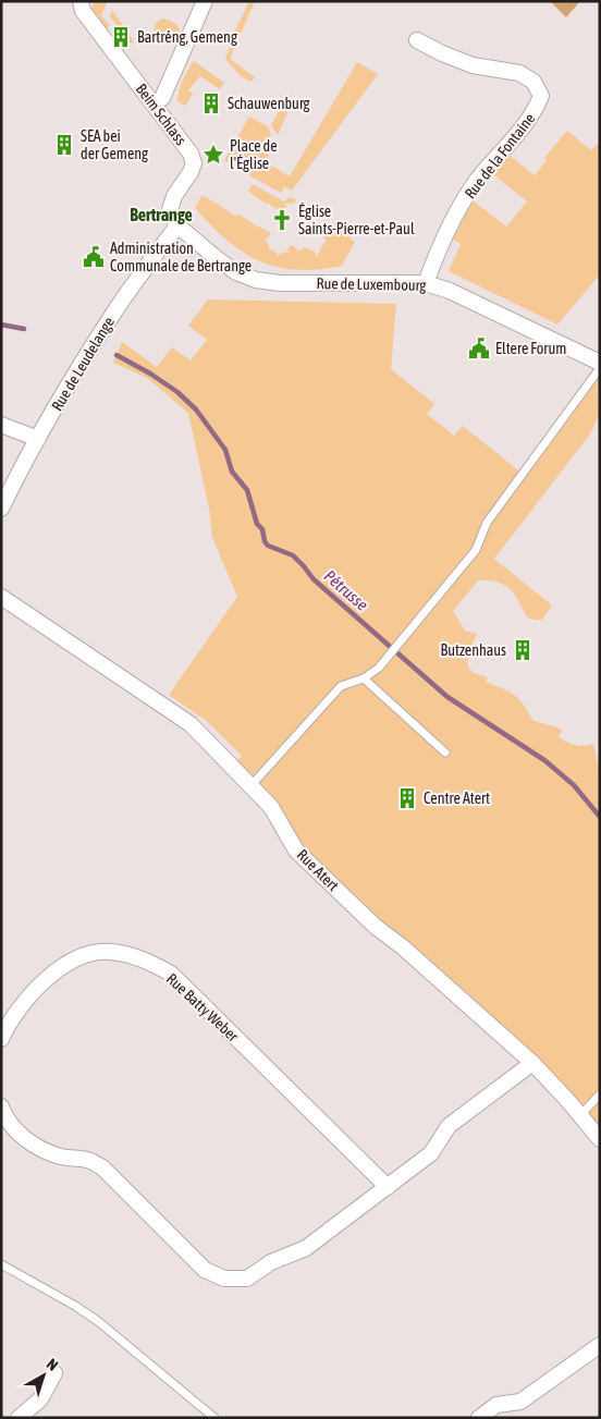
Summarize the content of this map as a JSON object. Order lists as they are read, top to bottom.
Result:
{
  "streets": {
    "street": [
      "Beim Schlass",
      "Rue de la Fontaine",
      "Rue de Luxembourg",
      "Rue de Leudelange",
      "Rue Atert",
      "Rue Batty Weber"
    ]
  },
  "crossings": [
    ["Beim Schlass", "Rue de Luxembourg"],
    ["Beim Schlass", "Rue de Leudelange"],
    ["Rue de la Fontaine", "Rue de Luxembourg"],
    ["Rue de Luxembourg", "Rue de Leudelange"]
  ],
  "districts": ["Bertrange"],
  "water": ["Pétrusse"],
  "places": {
    "building": [
      "Bartréng, Gemeng",
      "Schauwenburg",
      "SEA bei der Gemeng",
      "Butzenhaus",
      "Centre Atert"
    ],
    "place": ["Place de l'Église"],
    "church": ["Église Saints-Pierre-et-Paul"],
    "public building": ["Administration Communale de Bertrange", "Eltere Forum"]
  },
  "north": "top right"
}
